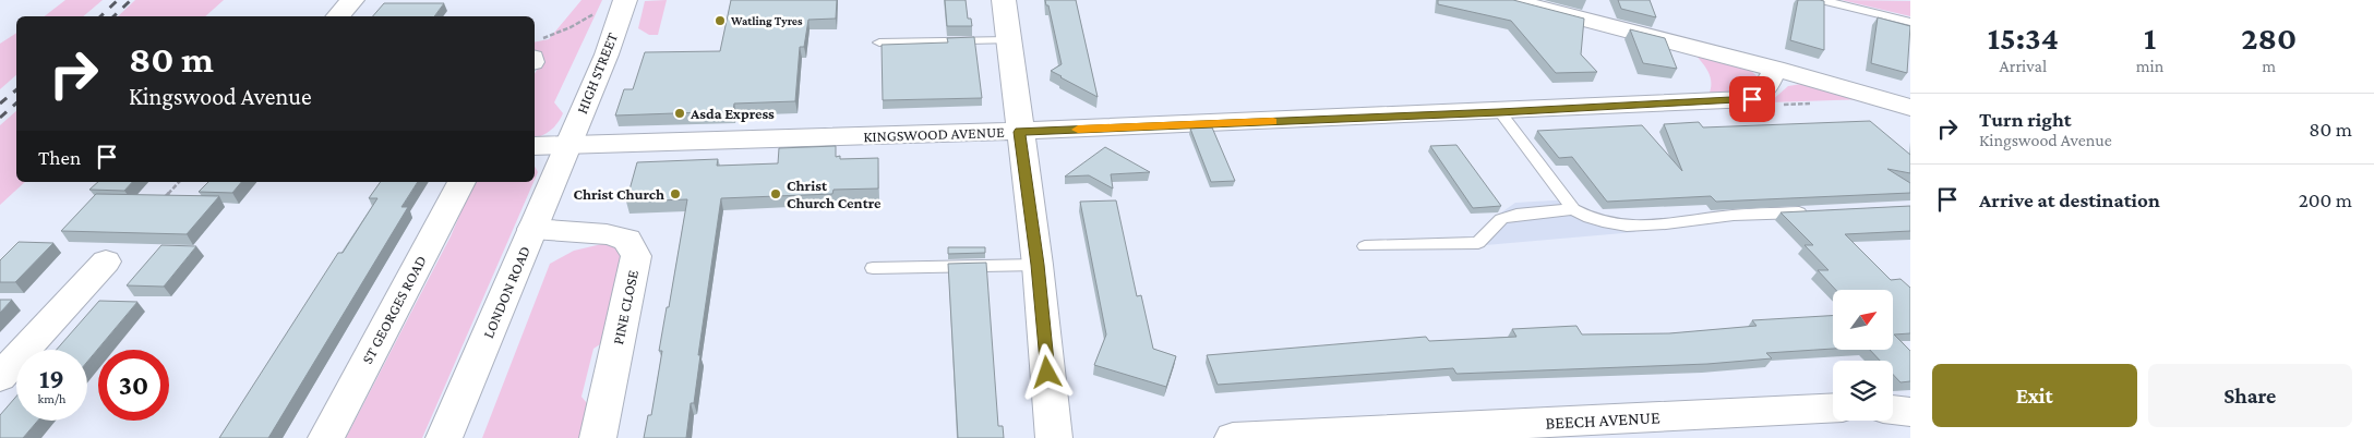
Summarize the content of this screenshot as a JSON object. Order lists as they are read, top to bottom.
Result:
{
  "streets": {
    "street": [
      "HIGH STREET",
      "KINGSWOOD AVENUE",
      "LONDON ROAD",
      "PINE CLOSE",
      "ST GEORGES ROAD",
      "BEECH AVENUE"
    ]
  },
  "crossings": [
    ["HIGH STREET", "KINGSWOOD AVENUE"],
    ["HIGH STREET", "LONDON ROAD"],
    ["KINGSWOOD AVENUE", "LONDON ROAD"],
    ["LONDON ROAD", "PINE CLOSE"]
  ],
  "places": [
    "Watling Tyres",
    "Asda Express",
    "Christ Church",
    "Christ Church Centre"
  ],
  "north": "top right",
  "page": {
    "eta": [
      "15:34",
      "Arrival",
      "1",
      "min",
      "280",
      "m"
    ],
    "turn": ["80 m", "Kingswood Avenue"],
    "list": [
      {
        "name": "Turn right",
        "note": "Kingswood Avenue",
        "value": "80 m"
      },
      {
        "name": "Arrive at destination",
        "value": "200 m"
      }
    ],
    "then": "Then",
    "speed": "19 km/h",
    "limit": "30",
    "buttons": ["Exit", "Share"]
  }
}
